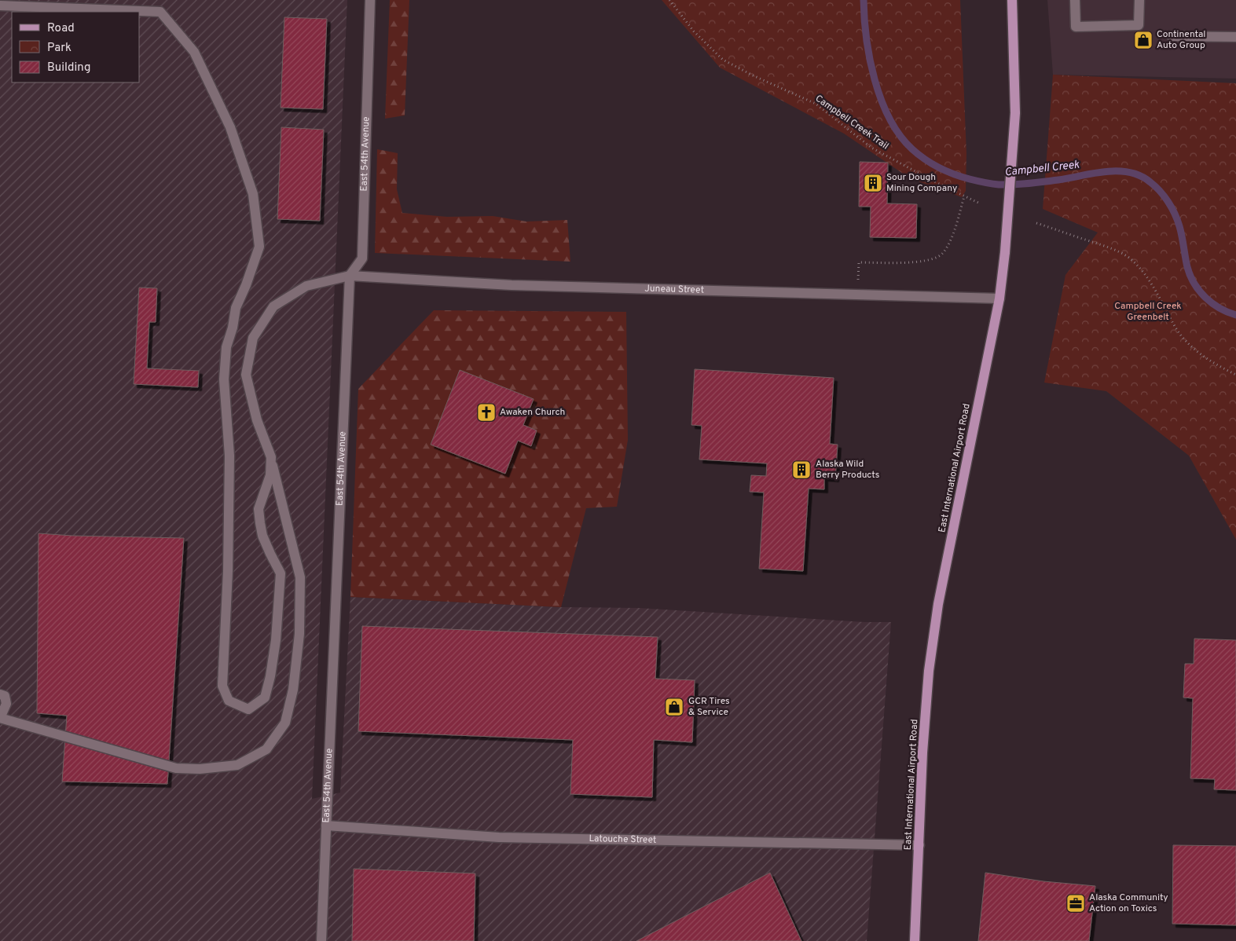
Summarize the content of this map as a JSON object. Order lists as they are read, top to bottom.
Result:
{
  "streets": {
    "main road": ["East International Airport Road"],
    "street": ["East 54th Avenue", "Juneau Street", "Latouche Street"],
    "path": ["Campbell Creek Trail"]
  },
  "crossings": [
    ["East 54th Avenue", "Juneau Street"],
    ["East 54th Avenue", "Latouche Street"],
    ["Juneau Street", "East International Airport Road"],
    ["East International Airport Road", "Latouche Street"]
  ],
  "water": ["Campbell Creek"],
  "parks": ["Campbell Creek Greenbelt"],
  "places": {
    "shop": ["Continental Auto Group", "GCR Tires & Service"],
    "building": ["Sour Dough Mining Company", "Alaska Wild Berry Products"],
    "church": ["Awaken Church"],
    "office": ["Alaska Community Action on Toxics"]
  },
  "legend": ["Road", "Park", "Building"]
}
